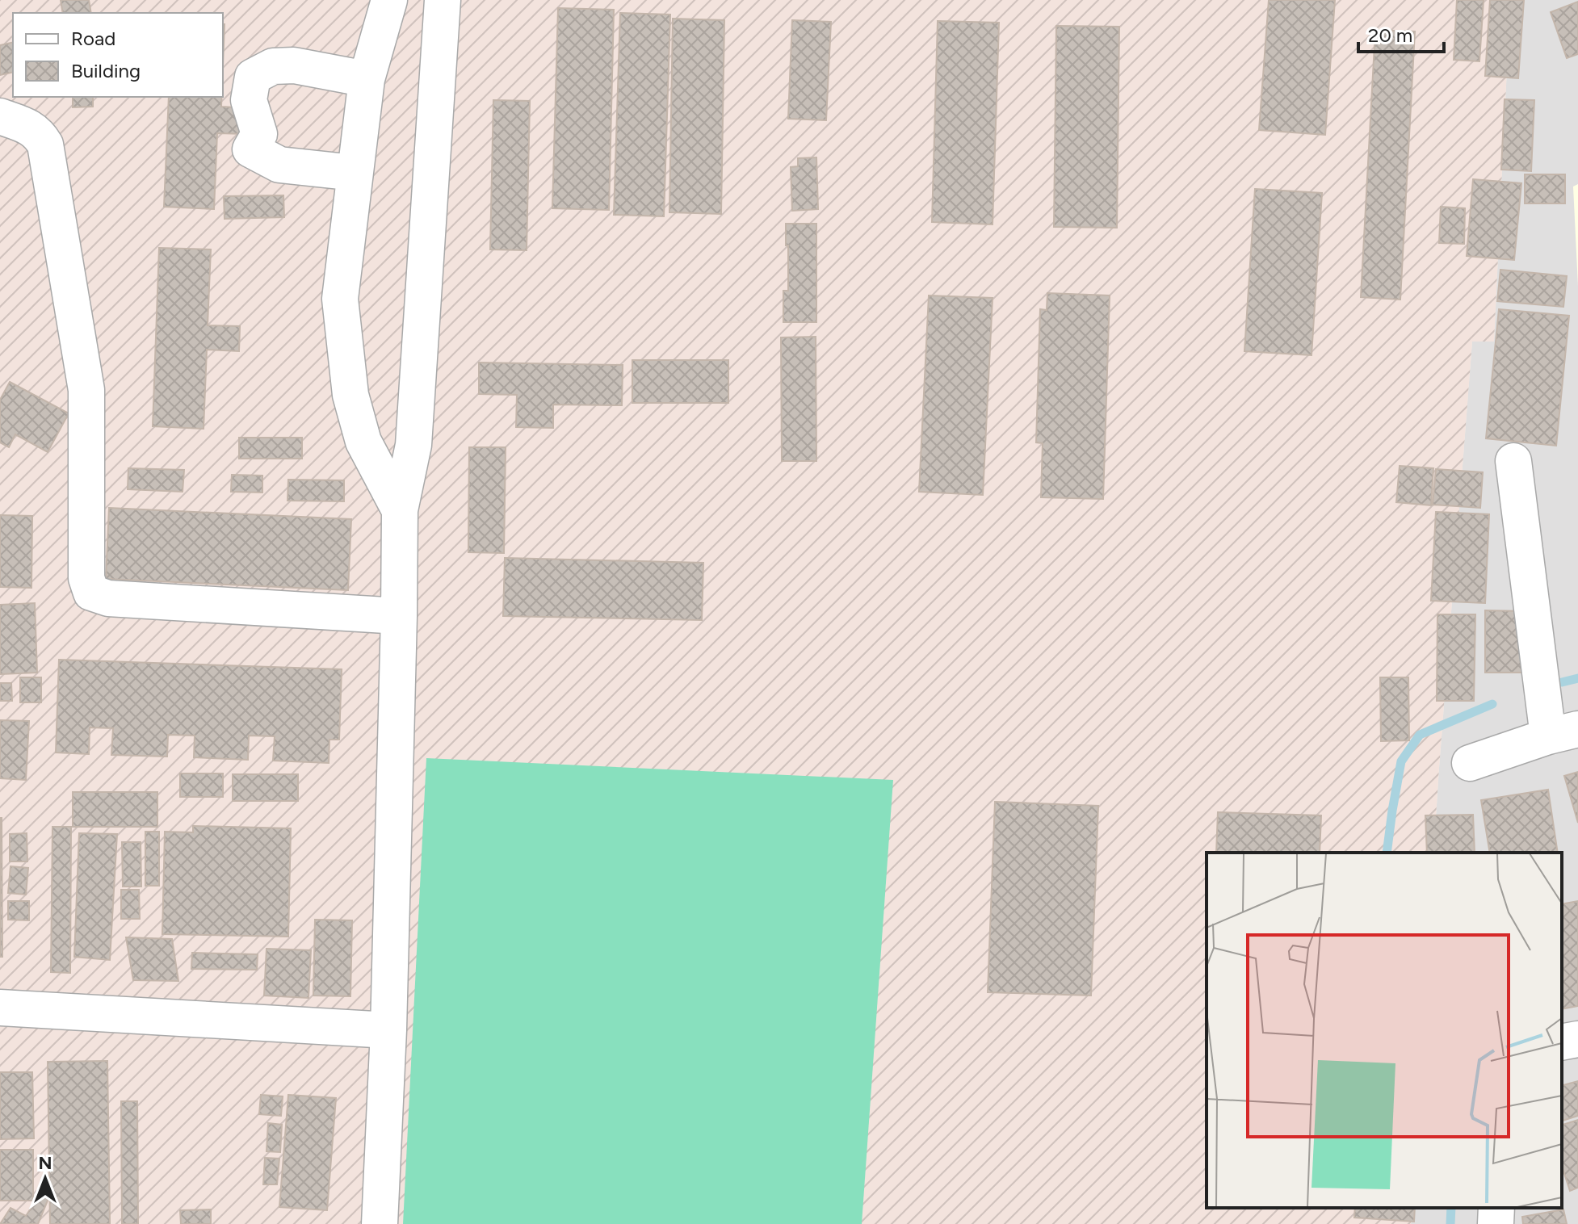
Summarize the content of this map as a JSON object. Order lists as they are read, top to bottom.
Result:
{
  "legend": ["Road", "Building"],
  "scale_bar": "20 m",
  "north": "top"
}
